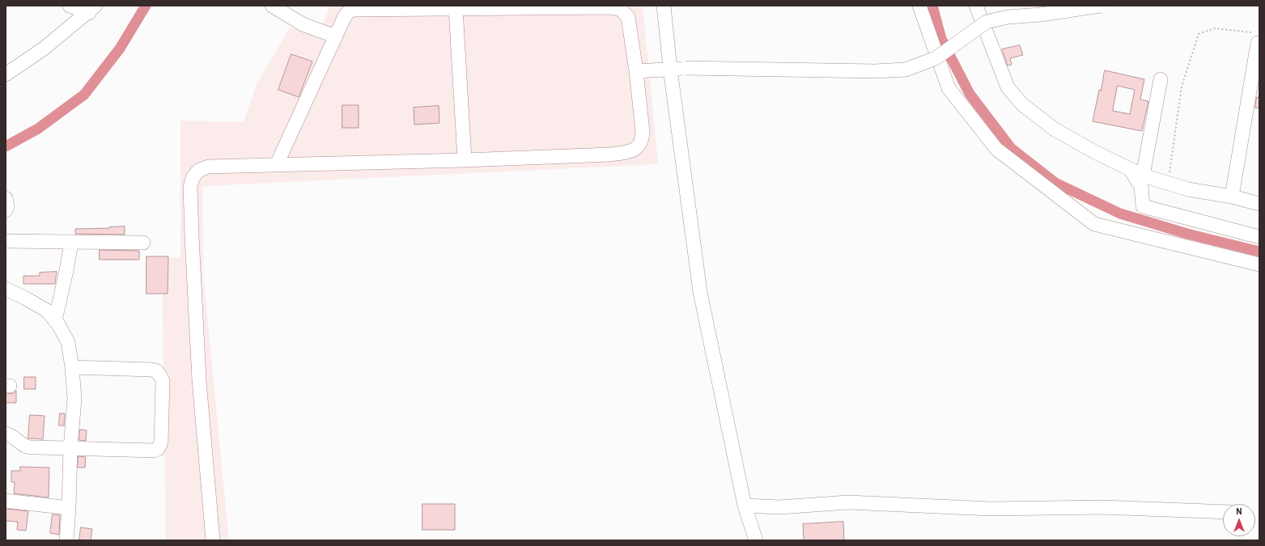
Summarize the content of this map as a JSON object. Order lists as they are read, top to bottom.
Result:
{
  "north": "top"
}
